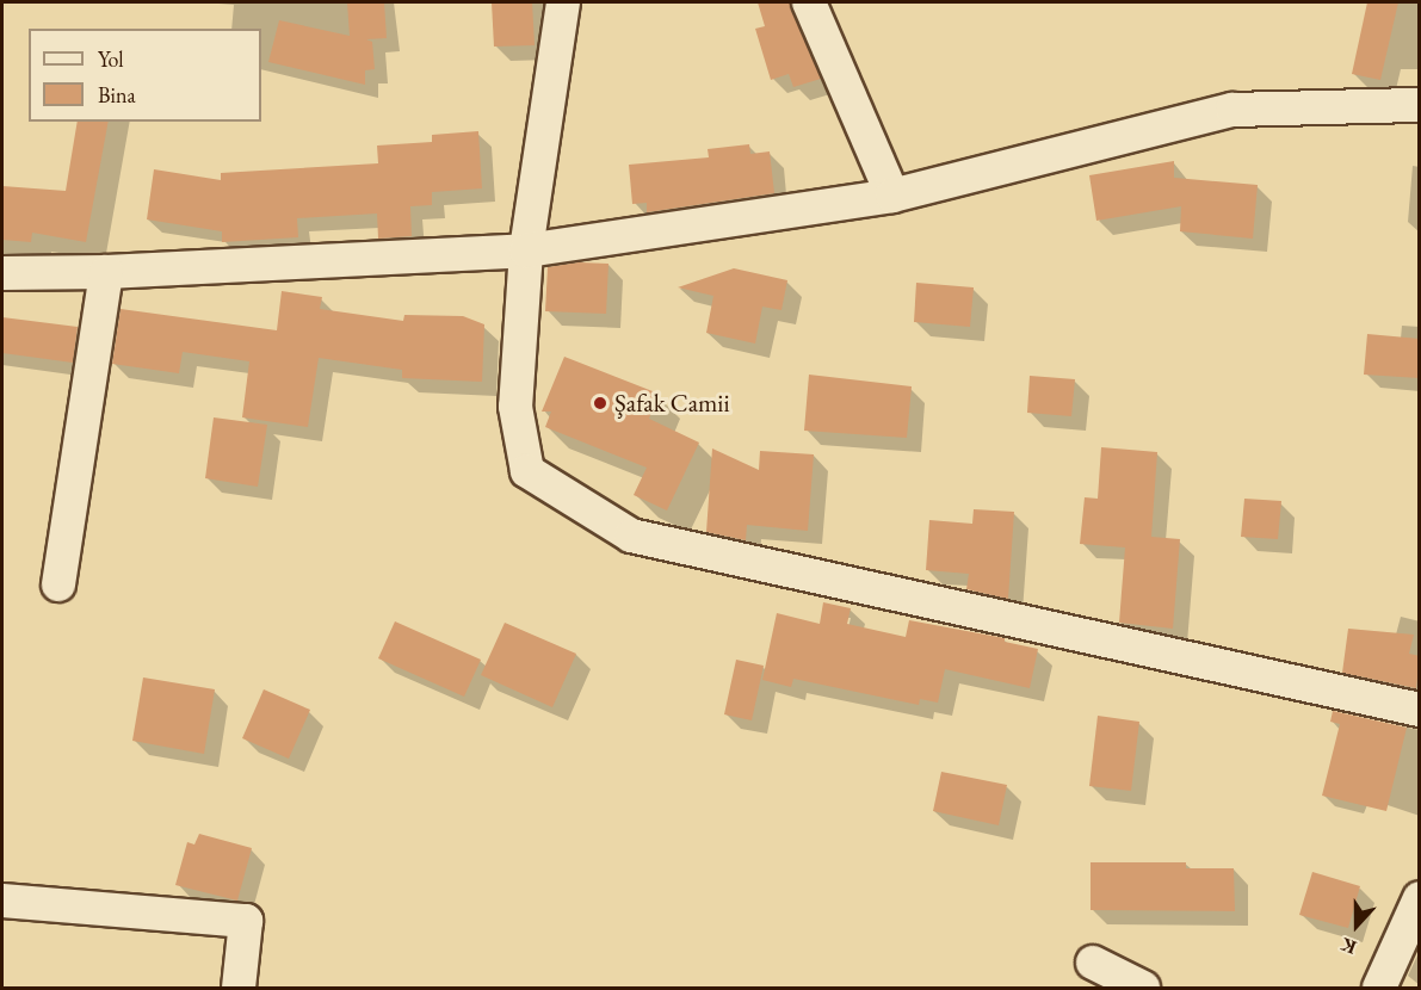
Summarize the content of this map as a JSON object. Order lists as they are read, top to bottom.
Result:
{
  "places": ["Şafak Camii"],
  "legend": ["Yol", "Bina"],
  "north": "bottom"
}
